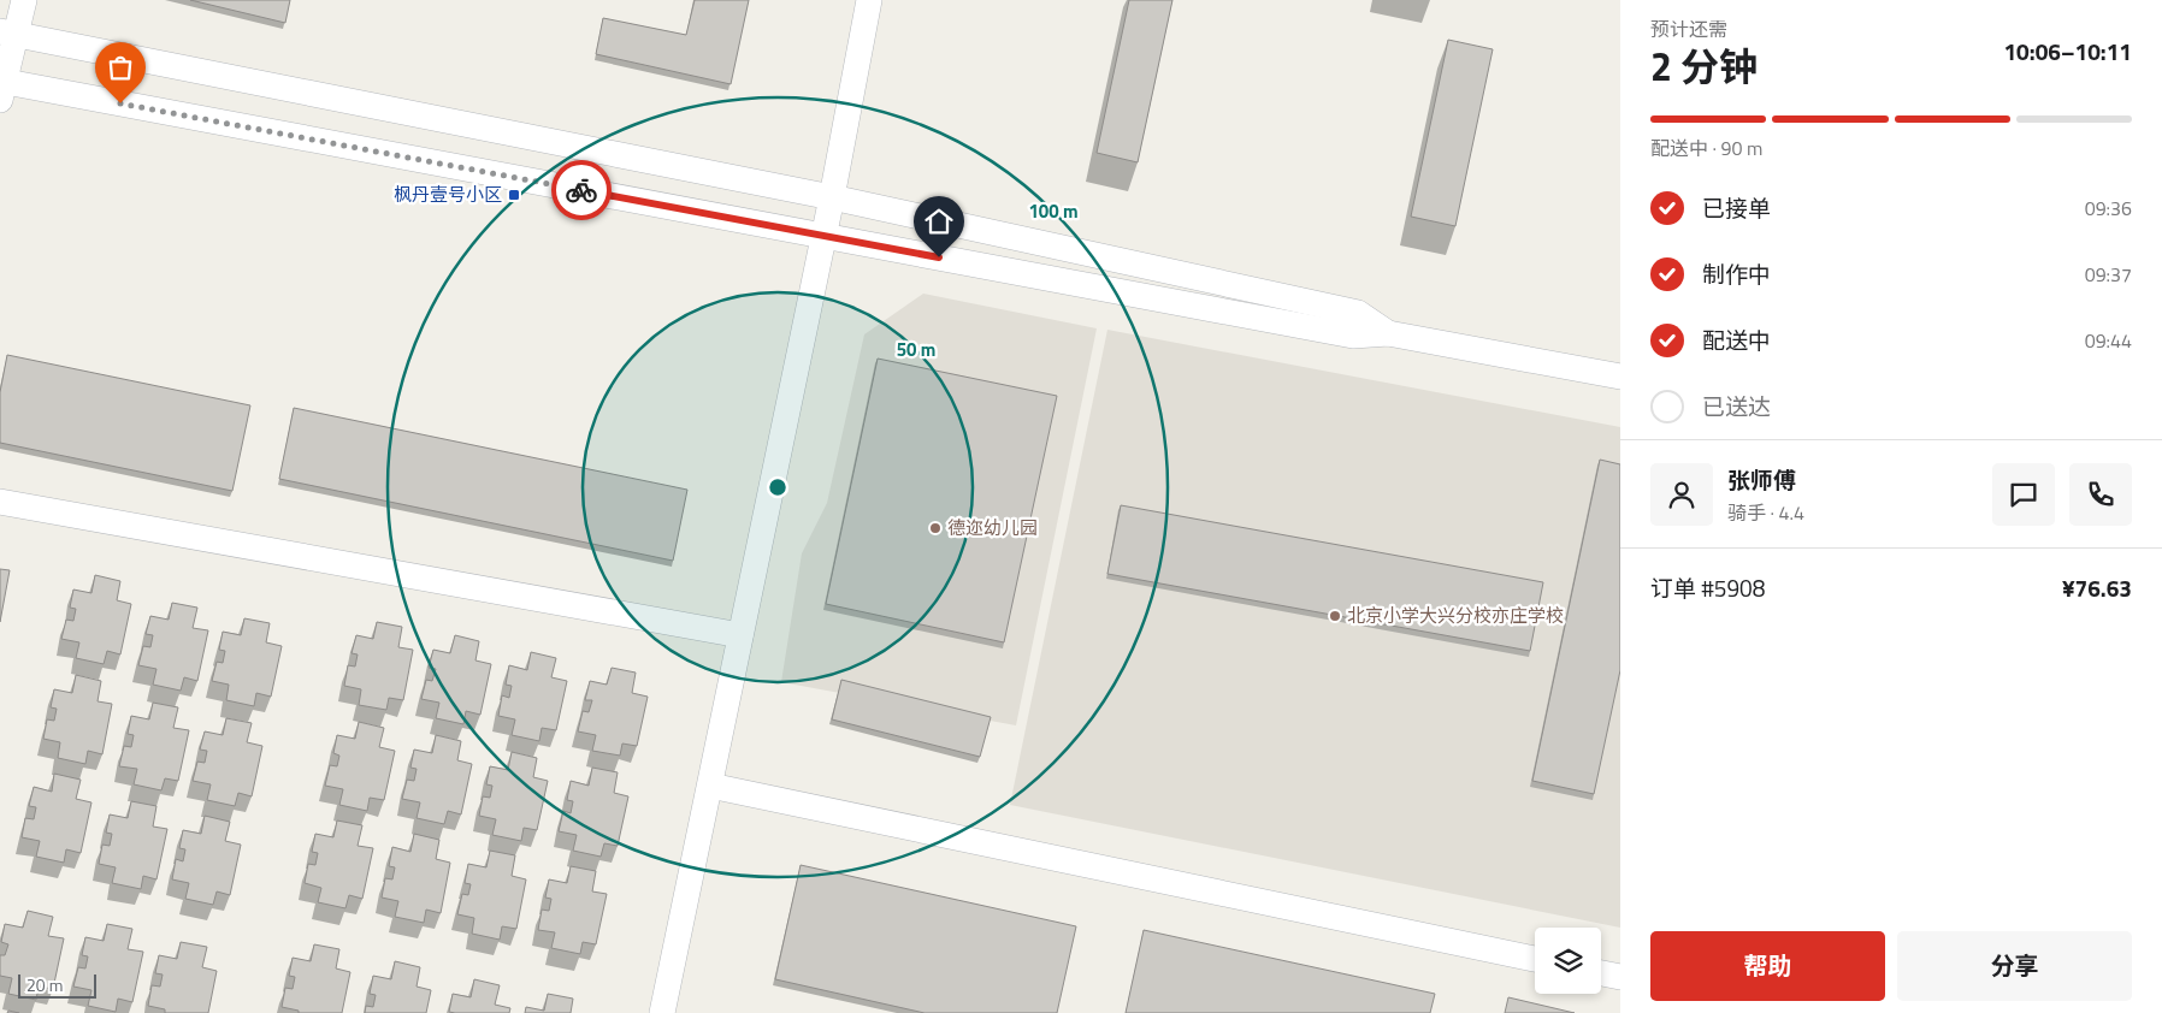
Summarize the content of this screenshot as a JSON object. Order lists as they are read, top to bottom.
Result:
{
  "places": {
    "transit": ["枫丹壹号小区"],
    "other": ["德迩幼儿园", "北京小学大兴分校亦庄学校"]
  },
  "scale_bar": "20 m",
  "page": {
    "heading": ["2 分钟", "预计还需", "10:06–10:11"],
    "panel": [
      "张师傅",
      "骑手 · 4.4",
      "订单 #5908",
      "¥76.63"
    ],
    "bar": "配送中 · 90 m",
    "list": [
      ["已接单", "09:36"],
      ["制作中", "09:37"],
      ["配送中", "09:44"],
      "已送达"
    ],
    "buttons": ["帮助", "分享"],
    "scale": "20 m"
  },
  "rings": ["100 m", "50 m"]
}
